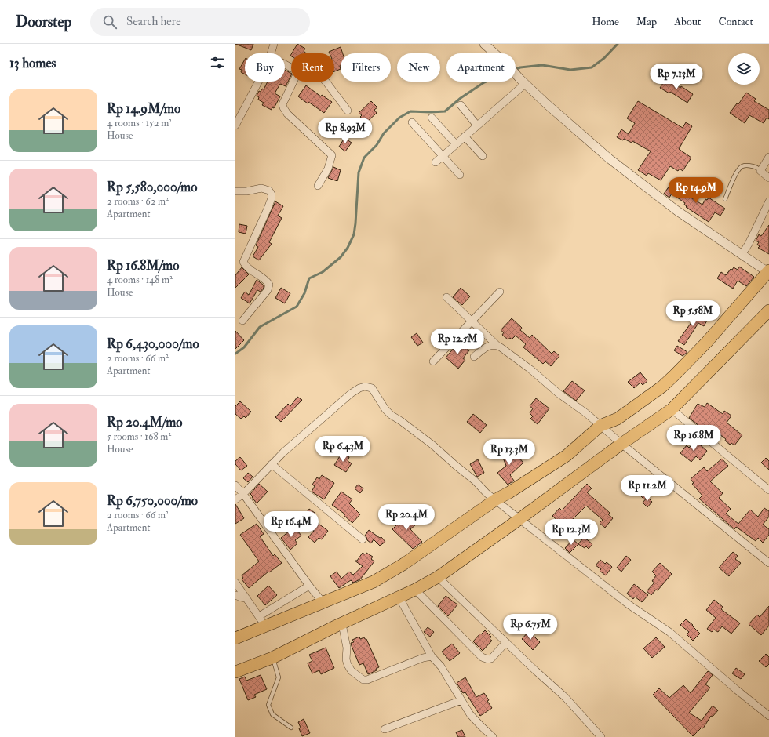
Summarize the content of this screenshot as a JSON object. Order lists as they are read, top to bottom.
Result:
{
  "page": {
    "header": "Doorstep",
    "search": "Search here",
    "nav": [
      "Home",
      "Map",
      "About",
      "Contact"
    ],
    "heading": "13 homes",
    "chip": [
      "Buy",
      "Rent",
      "Filters",
      "New",
      "Apartment"
    ],
    "price": [
      "Rp 7.13M",
      "Rp 8.93M",
      "Rp 14.9M",
      "Rp 5.58M",
      "Rp 12.5M",
      "Rp 16.8M",
      "Rp 6.43M",
      "Rp 13.3M",
      "Rp 11.2M",
      "Rp 20.4M",
      "Rp 16.4M",
      "Rp 12.3M",
      "Rp 6.75M"
    ],
    "list": [
      {
        "name": "Rp 14.9M/mo",
        "note": "4 rooms · 152 m² · House"
      },
      {
        "name": "Rp 5,580,000/mo",
        "note": "2 rooms · 62 m² · Apartment"
      },
      {
        "name": "Rp 16.8M/mo",
        "note": "4 rooms · 148 m² · House"
      },
      {
        "name": "Rp 6,430,000/mo",
        "note": "2 rooms · 66 m² · Apartment"
      },
      {
        "name": "Rp 20.4M/mo",
        "note": "5 rooms · 168 m² · House"
      },
      {
        "name": "Rp 6,750,000/mo",
        "note": "2 rooms · 66 m² · Apartment"
      }
    ]
  }
}
